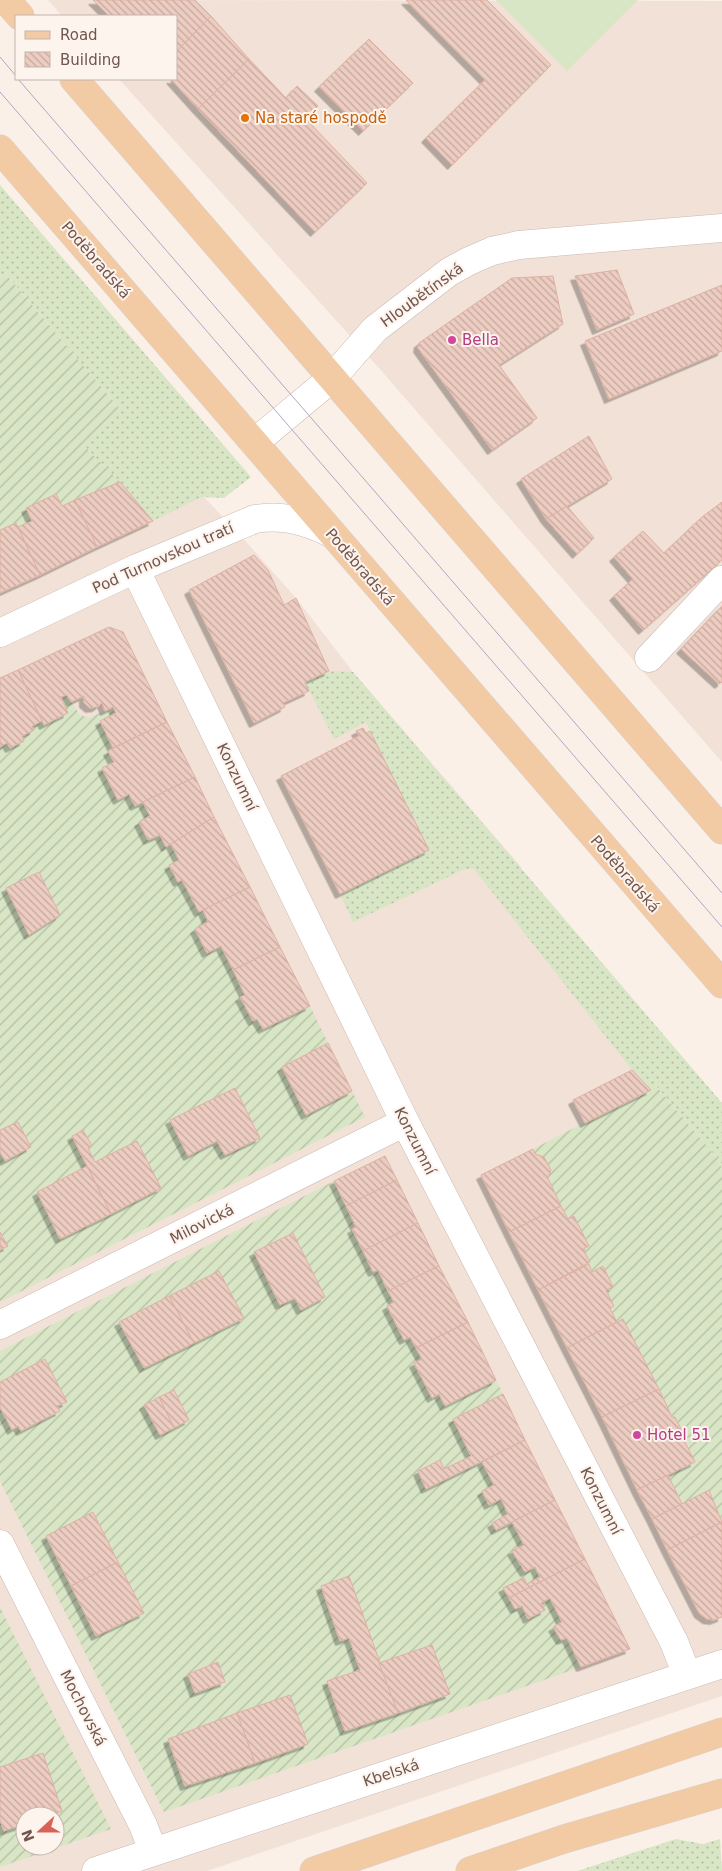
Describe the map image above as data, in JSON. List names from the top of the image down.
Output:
{
  "streets": {
    "main road": ["Poděbradská"],
    "street": [
      "Hloubětínská",
      "Pod Turnovskou tratí",
      "Konzumní",
      "Milovická",
      "Mochovská",
      "Kbelská"
    ]
  },
  "crossings": [
    ["Poděbradská", "Hloubětínská"],
    ["Poděbradská", "Pod Turnovskou tratí"],
    ["Pod Turnovskou tratí", "Konzumní"],
    ["Konzumní", "Milovická"],
    ["Konzumní", "Kbelská"],
    ["Mochovská", "Kbelská"]
  ],
  "places": ["Na staré hospodě", "Bella", "Hotel 51"],
  "legend": ["Road", "Building"],
  "north": "left"
}
